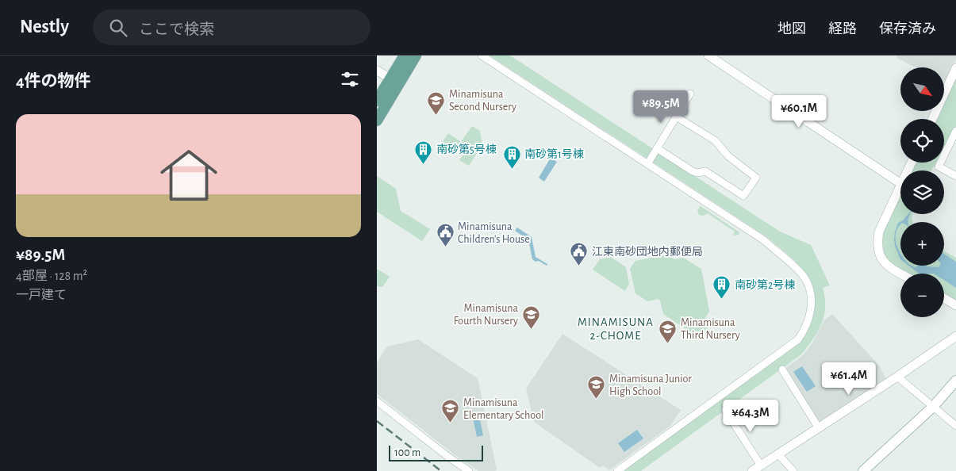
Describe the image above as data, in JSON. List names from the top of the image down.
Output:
{
  "districts": ["MINAMISUNA 2-CHOME"],
  "places": {
    "school or university": [
      "Minamisuna Second Nursery",
      "Minamisuna Fourth Nursery",
      "Minamisuna Third Nursery",
      "Minamisuna Junior High School",
      "Minamisuna Elementary School"
    ],
    "building": ["南砂第5号棟", "南砂第1号棟", "南砂第2号棟"],
    "public building": ["Minamisuna Children's House", "江東南砂団地内郵便局"]
  },
  "scale_bar": "100 m",
  "north": "bottom right",
  "page": {
    "header": "Nestly",
    "search": "ここで検索",
    "nav": ["地図", "経路", "保存済み"],
    "heading": "4件の物件",
    "map_buttons": ["+", "−"],
    "price": [
      "¥89.5M",
      "¥60.1M",
      "¥61.4M",
      "¥64.3M"
    ],
    "list": [
      {
        "name": "¥89.5M",
        "note": "4部屋 · 128 m² · 一戸建て"
      }
    ],
    "scale": "100 m"
  }
}
